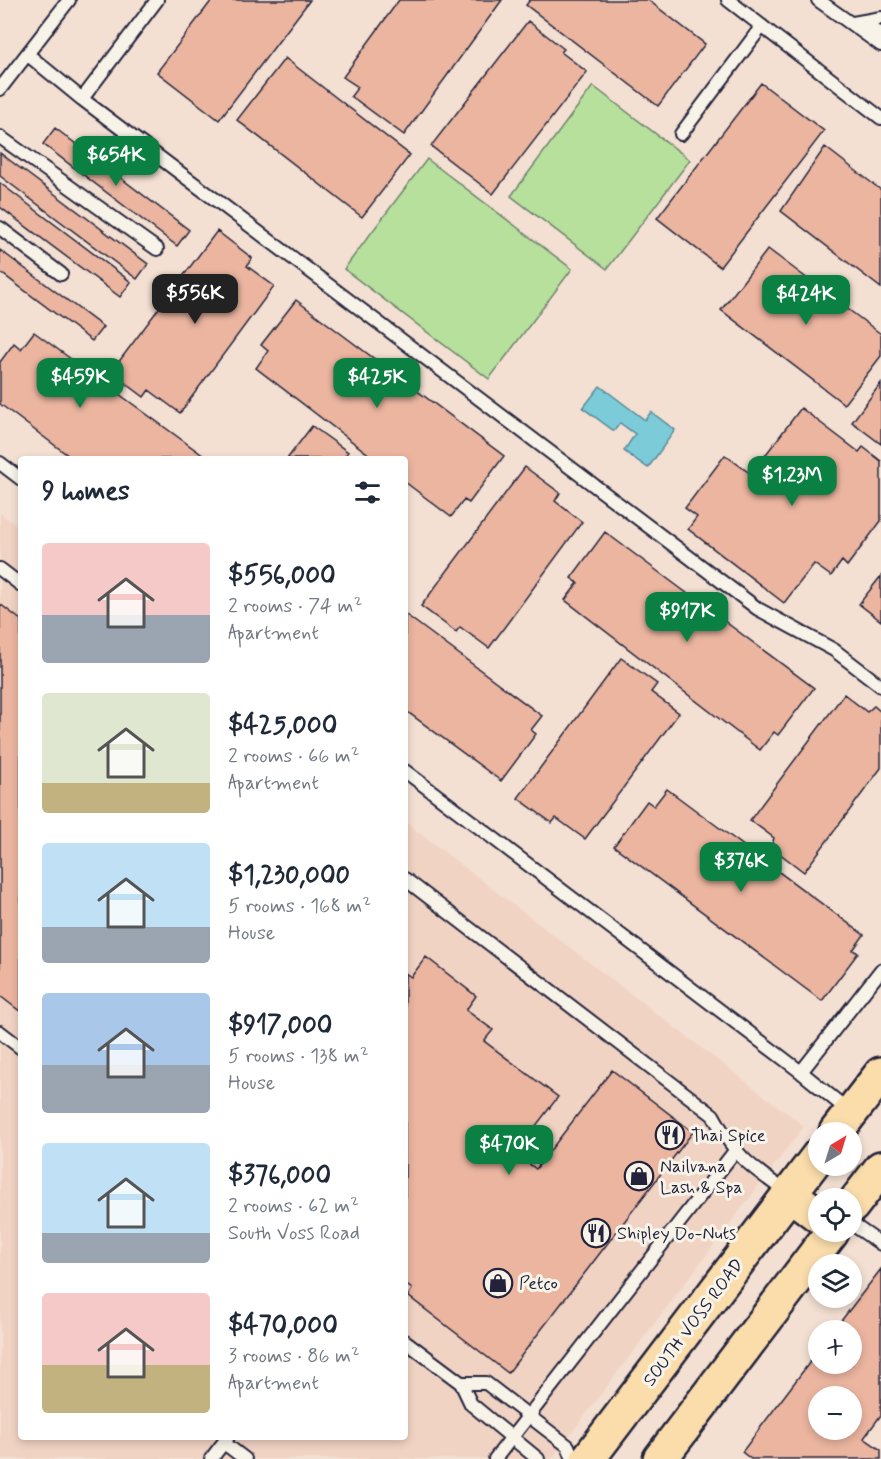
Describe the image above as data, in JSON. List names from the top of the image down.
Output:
{
  "streets": {
    "main road": ["SOUTH VOSS ROAD"]
  },
  "places": {
    "restaurant": ["Thai Spice", "Shipley Do-Nuts"],
    "shop": ["Nailvana Lash & Spa", "Petco"]
  },
  "north": "top right",
  "page": {
    "price": [
      "$654K",
      "$556K",
      "$424K",
      "$459K",
      "$425K",
      "$1.23M",
      "$917K",
      "$376K",
      "$470K"
    ],
    "heading": "9 homes",
    "list": [
      {
        "name": "$556,000",
        "note": "2 rooms · 74 m² · Apartment"
      },
      {
        "name": "$425,000",
        "note": "2 rooms · 66 m² · Apartment"
      },
      {
        "name": "$1,230,000",
        "note": "5 rooms · 168 m² · House"
      },
      {
        "name": "$917,000",
        "note": "5 rooms · 138 m² · House"
      },
      {
        "name": "$376,000",
        "note": "2 rooms · 62 m² · South Voss Road"
      },
      {
        "name": "$470,000",
        "note": "3 rooms · 86 m² · Apartment"
      }
    ],
    "map_buttons": ["+", "−"]
  }
}
